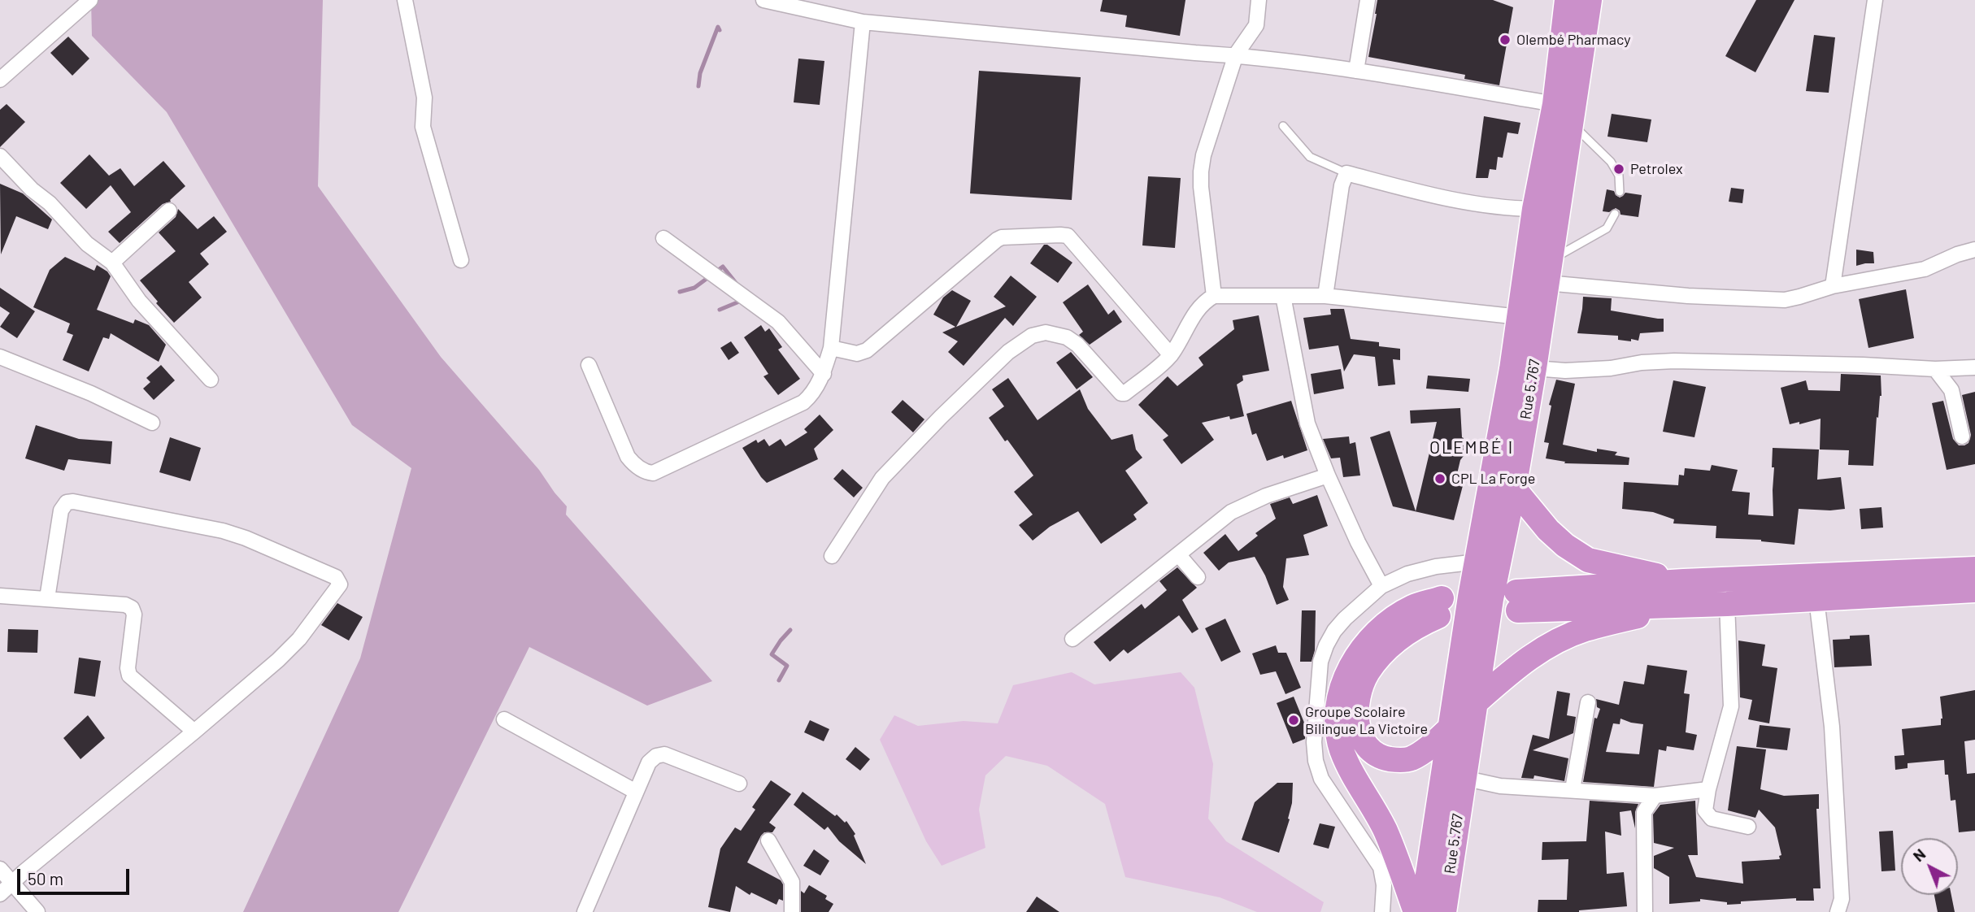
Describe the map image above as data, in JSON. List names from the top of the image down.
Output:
{
  "streets": {
    "highway": ["Rue 5.767"]
  },
  "districts": ["OLEMBÉ I"],
  "places": [
    "Olembé Pharmacy",
    "Petrolex",
    "CPL La Forge",
    "Groupe Scolaire Bilingue La Victoire"
  ],
  "scale_bar": "50 m",
  "north": "top left"
}
